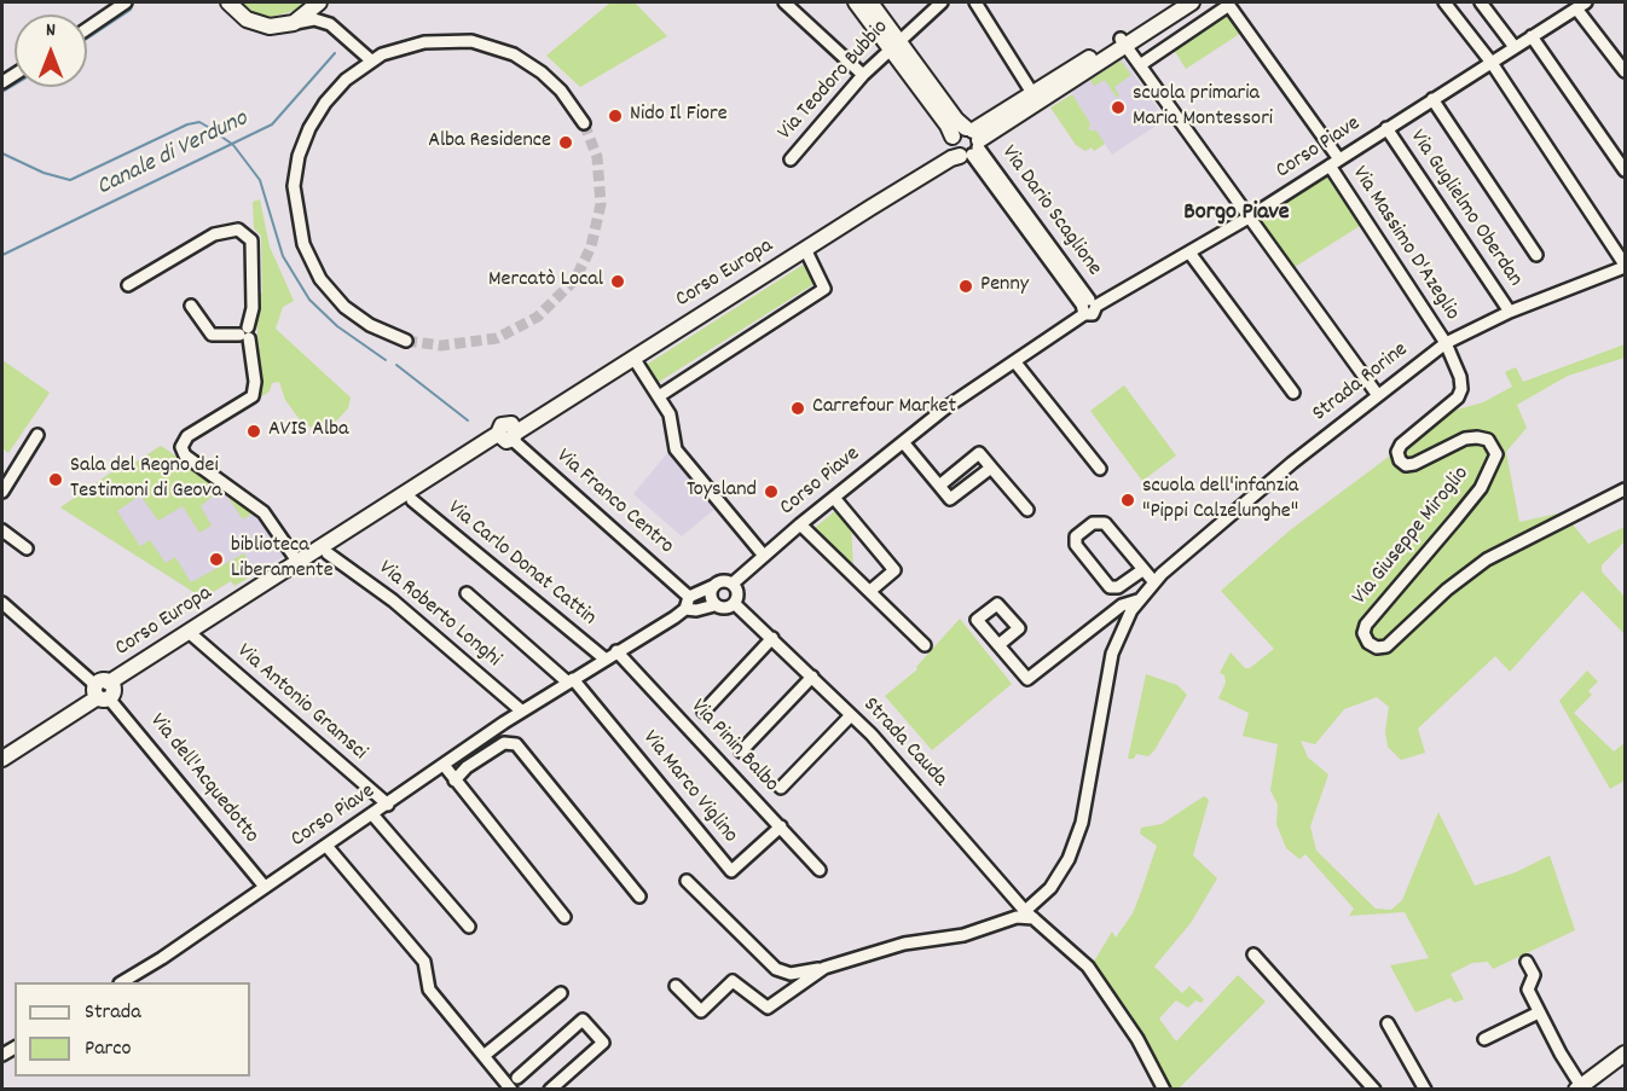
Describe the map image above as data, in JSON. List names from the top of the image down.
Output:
{
  "streets": {
    "main road": ["Via Dario Scaglione", "Corso Europa"],
    "street": [
      "Via Teodoro Bubbio",
      "Corso Piave",
      "Via Guglielmo Oberdan",
      "Via Massimo D'Azeglio",
      "Strada Rorine",
      "Via Franco Centro",
      "Via Giuseppe Miroglio",
      "Via Carlo Donat Cattin",
      "Via Roberto Longhi",
      "Via Antonio Gramsci",
      "Strada Cauda",
      "Via Pinin Balbo",
      "Via dell'Acquedotto",
      "Via Marco Viglino"
    ]
  },
  "crossings": [
    ["Via Teodoro Bubbio", "Via Dario Scaglione"],
    ["Corso Piave", "Via Guglielmo Oberdan"],
    ["Corso Piave", "Via Dario Scaglione"],
    ["Corso Piave", "Via Massimo D'Azeglio"],
    ["Corso Piave", "Via Franco Centro"],
    ["Corso Piave", "Via Carlo Donat Cattin"],
    ["Corso Piave", "Via Roberto Longhi"],
    ["Corso Piave", "Via Antonio Gramsci"],
    ["Corso Piave", "Strada Cauda"],
    ["Corso Piave", "Via Pinin Balbo"],
    ["Corso Piave", "Via dell'Acquedotto"],
    ["Corso Piave", "Via Marco Viglino"],
    ["Via Guglielmo Oberdan", "Strada Rorine"],
    ["Via Dario Scaglione", "Corso Europa"],
    ["Via Massimo D'Azeglio", "Strada Rorine"],
    ["Via Massimo D'Azeglio", "Via Giuseppe Miroglio"],
    ["Corso Europa", "Via Franco Centro"],
    ["Corso Europa", "Via Carlo Donat Cattin"],
    ["Corso Europa", "Via Roberto Longhi"],
    ["Corso Europa", "Via Antonio Gramsci"],
    ["Corso Europa", "Via dell'Acquedotto"],
    ["Strada Rorine", "Via Giuseppe Miroglio"],
    ["Strada Rorine", "Strada Cauda"],
    ["Via Pinin Balbo", "Via Marco Viglino"]
  ],
  "districts": ["Borgo Piave"],
  "water": ["Canale di Verduno"],
  "places": [
    "scuola primaria Maria Montessori",
    "Nido Il Fiore",
    "Alba Residence",
    "Mercatò Local",
    "Penny",
    "Carrefour Market",
    "AVIS Alba",
    "Sala del Regno dei Testimoni di Geova",
    "Toysland",
    "scuola dell'infanzia \"Pippi Calzelunghe\"",
    "biblioteca Liberamente"
  ],
  "legend": ["Strada", "Parco"],
  "north": "top"
}
